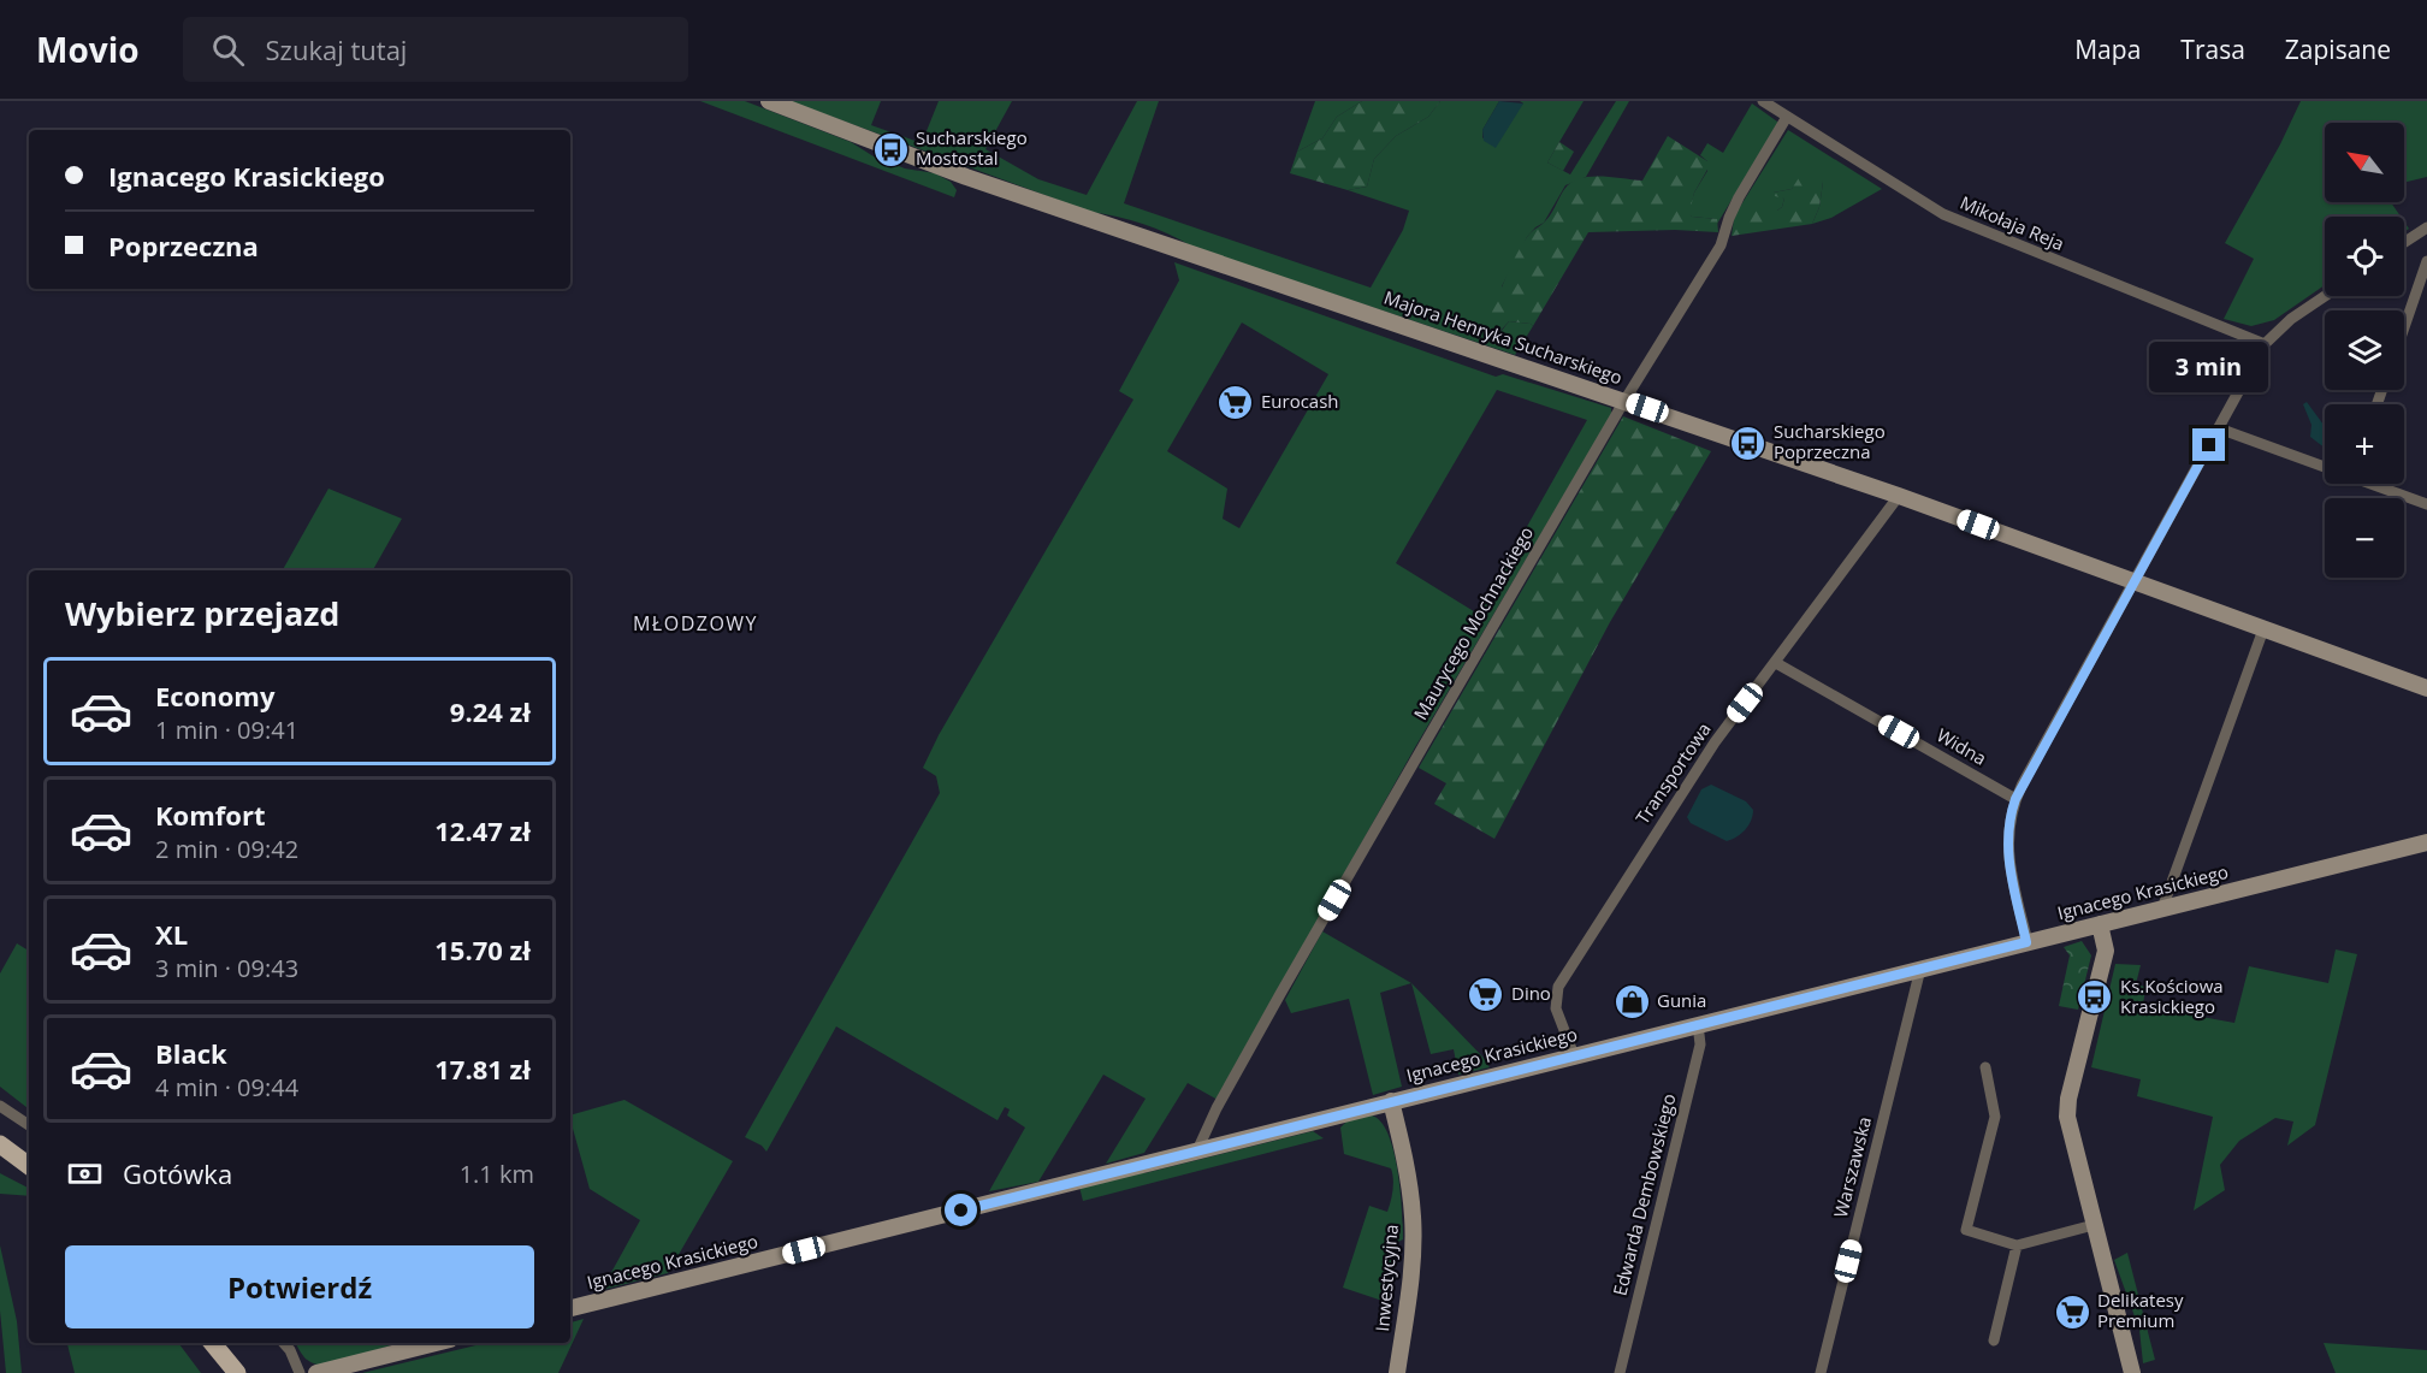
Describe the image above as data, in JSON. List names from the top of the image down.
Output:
{
  "streets": {
    "street": [
      "Mikołaja Reja",
      "Majora Henryka Sucharskiego",
      "Maurycego Mochnackiego",
      "Widna",
      "Transportowa",
      "Ignacego Krasickiego",
      "Warszawska",
      "Edwarda Dembowskiego",
      "Inwestycyjna"
    ]
  },
  "crossings": [
    ["Mikołaja Reja", "Maurycego Mochnackiego"],
    ["Majora Henryka Sucharskiego", "Maurycego Mochnackiego"],
    ["Majora Henryka Sucharskiego", "Transportowa"],
    ["Maurycego Mochnackiego", "Ignacego Krasickiego"],
    ["Widna", "Transportowa"],
    ["Transportowa", "Ignacego Krasickiego"],
    ["Ignacego Krasickiego", "Warszawska"],
    ["Ignacego Krasickiego", "Edwarda Dembowskiego"],
    ["Ignacego Krasickiego", "Inwestycyjna"]
  ],
  "districts": ["MŁODZOWY"],
  "places": {
    "bus stop": ["Sucharskiego Mostostal", "Sucharskiego Poprzeczna", "Ks.Kościowa Krasickiego"],
    "supermarket": ["Eurocash", "Dino", "Delikatesy Premium"],
    "shop": ["Gunia"]
  },
  "north": "top left",
  "page": {
    "header": "Movio",
    "search": "Szukaj tutaj",
    "nav": ["Mapa", "Trasa", "Zapisane"],
    "map_buttons": ["+", "−"],
    "banner": ["Ignacego Krasickiego", "Poprzeczna"],
    "bubble": "3 min",
    "heading": "Wybierz przejazd",
    "list": [
      {
        "name": "Economy",
        "note": "1 min · 09:41",
        "value": "9.24 zł"
      },
      {
        "name": "Komfort",
        "note": "2 min · 09:42",
        "value": "12.47 zł"
      },
      {
        "name": "XL",
        "note": "3 min · 09:43",
        "value": "15.70 zł"
      },
      {
        "name": "Black",
        "note": "4 min · 09:44",
        "value": "17.81 zł"
      }
    ],
    "pay": ["Gotówka", "1.1 km"],
    "buttons": "Potwierdź"
  }
}
